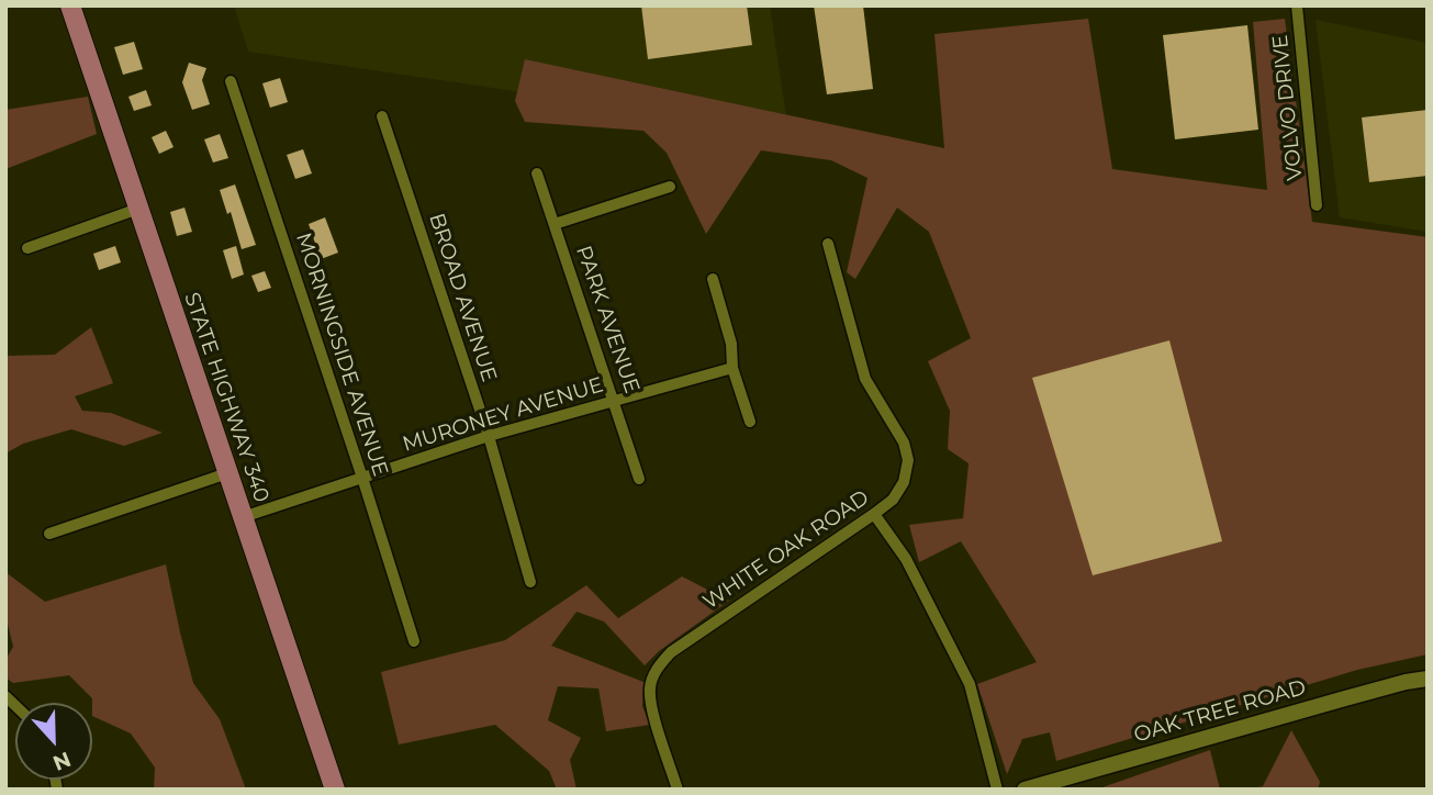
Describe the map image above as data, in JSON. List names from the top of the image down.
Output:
{
  "streets": {
    "main road": ["STATE HIGHWAY 340"],
    "street": [
      "VOLVO DRIVE",
      "BROAD AVENUE",
      "PARK AVENUE",
      "MORNINGSIDE AVENUE",
      "MURONEY AVENUE",
      "WHITE OAK ROAD",
      "OAK TREE ROAD"
    ]
  },
  "crossings": [
    ["BROAD AVENUE", "MURONEY AVENUE"],
    ["PARK AVENUE", "MURONEY AVENUE"],
    ["MORNINGSIDE AVENUE", "MURONEY AVENUE"],
    ["STATE HIGHWAY 340", "MURONEY AVENUE"]
  ],
  "north": "bottom"
}
